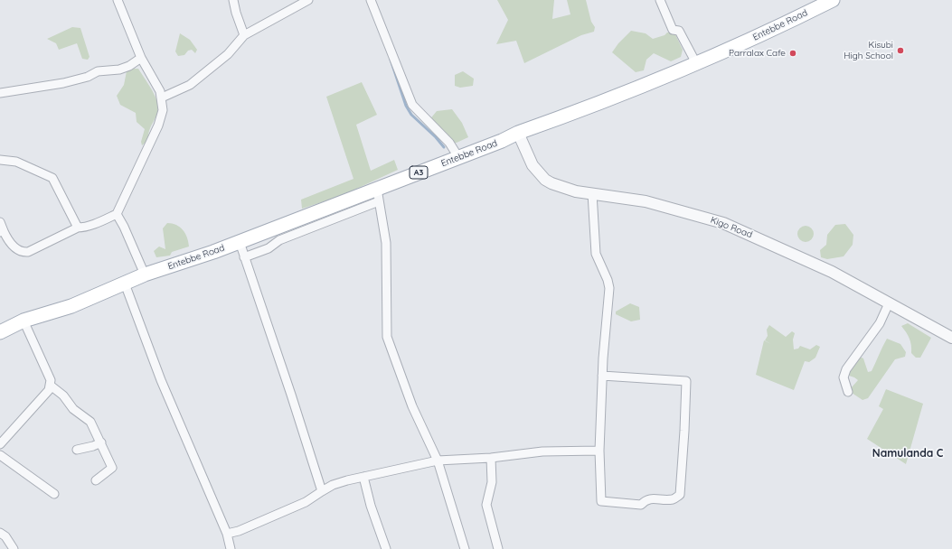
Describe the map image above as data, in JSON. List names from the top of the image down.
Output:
{
  "streets": {
    "main road": ["Entebbe Road", "A3"],
    "street": ["Kigo Road"]
  },
  "crossings": [
    ["Entebbe Road", "Kigo Road"]
  ],
  "districts": ["Namulanda C"],
  "places": ["Kisubi High School", "Parralax Cafe"]
}
